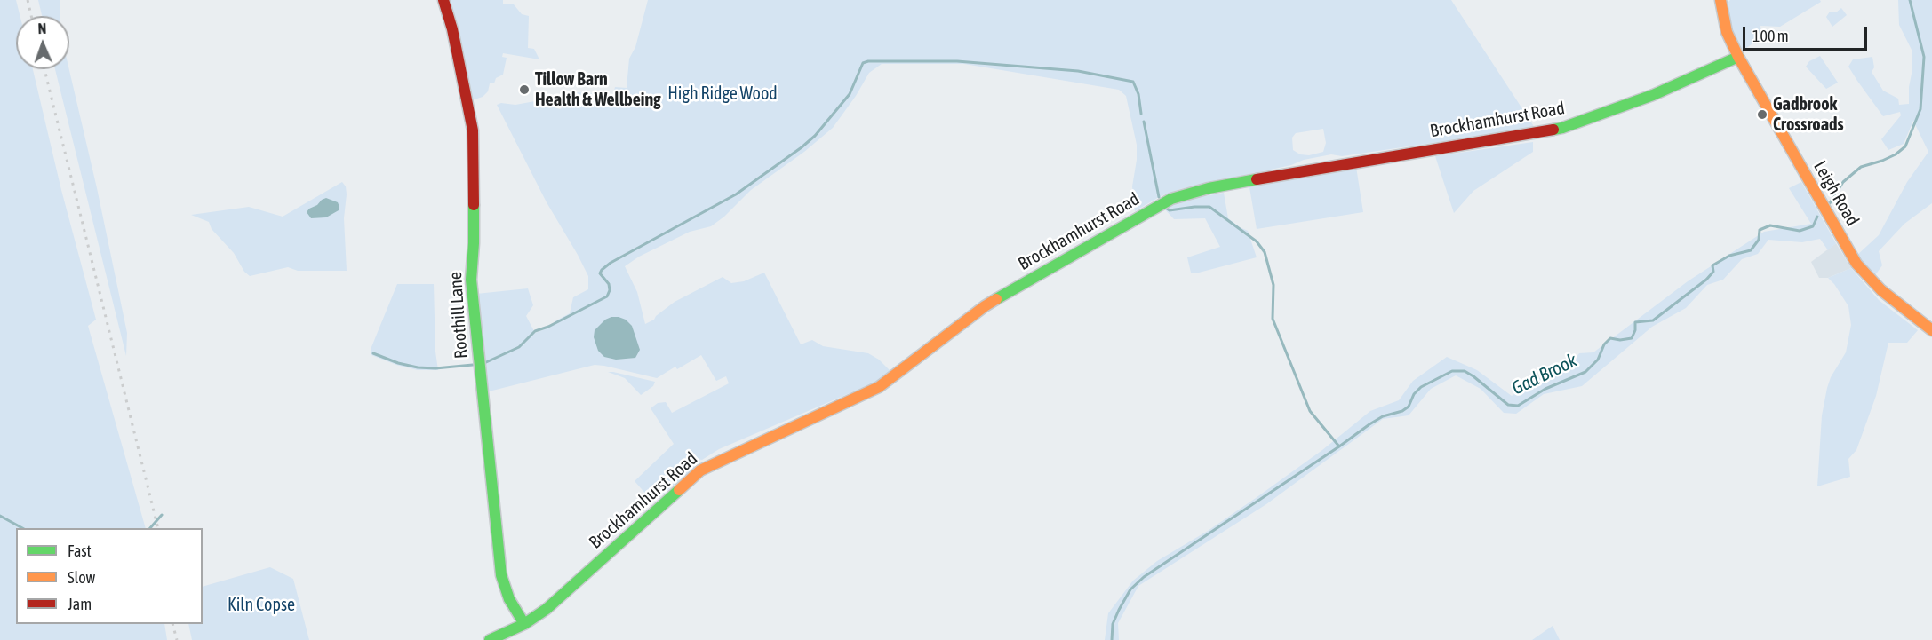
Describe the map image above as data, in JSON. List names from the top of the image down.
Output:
{
  "streets": {
    "street": ["Brockhamhurst Road", "Leigh Road", "Roothill Lane"]
  },
  "crossings": [
    ["Brockhamhurst Road", "Leigh Road"],
    ["Brockhamhurst Road", "Roothill Lane"]
  ],
  "water": ["Gad Brook"],
  "parks": ["High Ridge Wood", "Kiln Copse"],
  "places": ["Tillow Barn Health & Wellbeing", "Gadbrook Crossroads"],
  "legend": ["Fast", "Slow", "Jam"],
  "scale_bar": "100 m",
  "north": "top"
}
